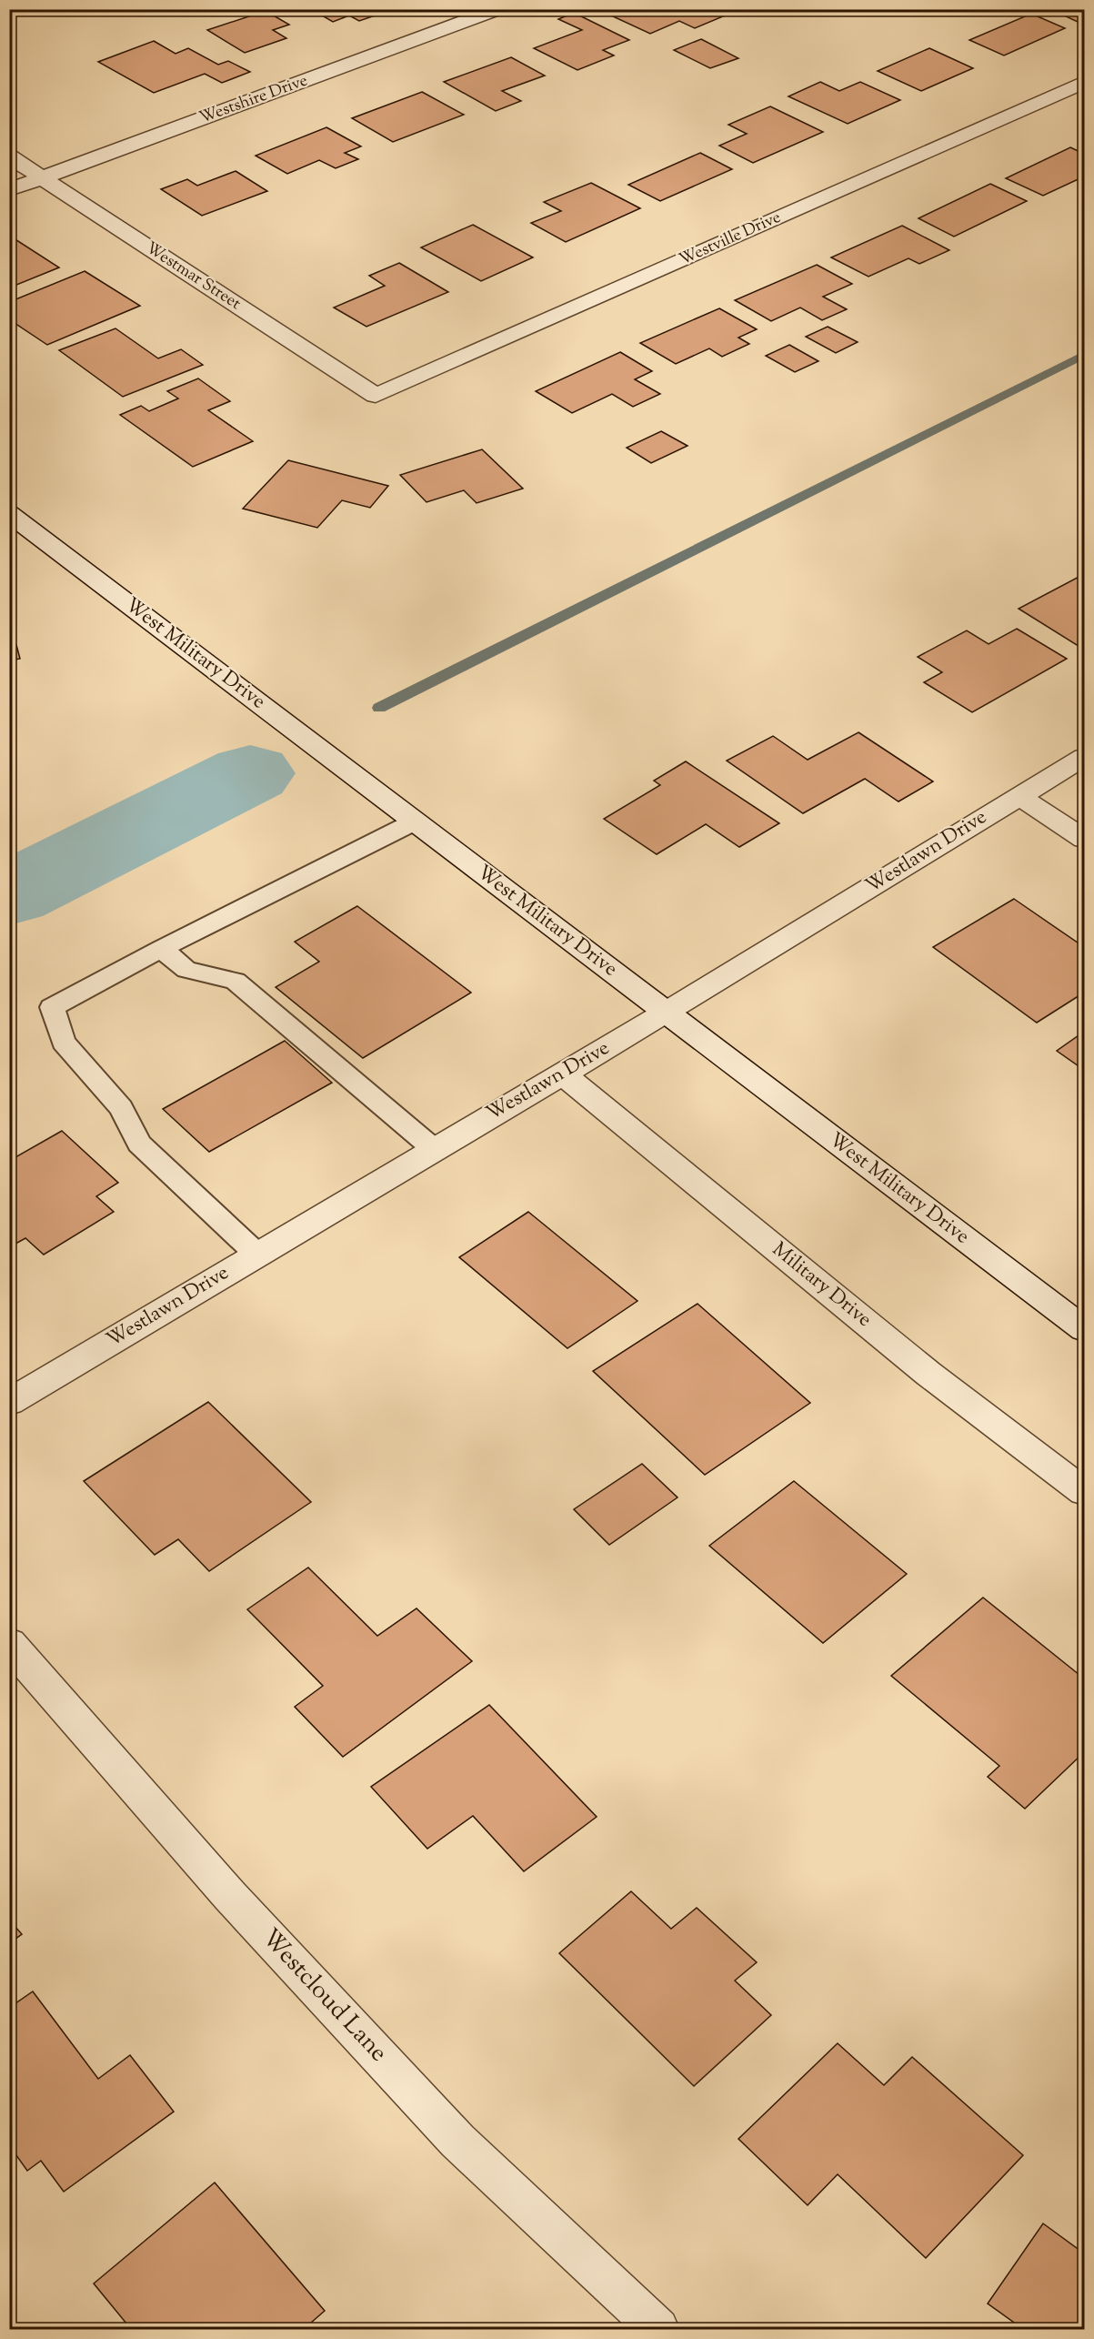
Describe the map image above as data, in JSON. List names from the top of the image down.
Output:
{
  "streets": {
    "street": [
      "Westshire Drive",
      "Westville Drive",
      "Westmar Street",
      "West Military Drive",
      "Westlawn Drive",
      "Military Drive",
      "Westcloud Lane"
    ]
  },
  "crossings": [
    ["Westshire Drive", "Westmar Street"],
    ["Westville Drive", "Westmar Street"],
    ["West Military Drive", "Westlawn Drive"],
    ["Westlawn Drive", "Military Drive"]
  ]
}
